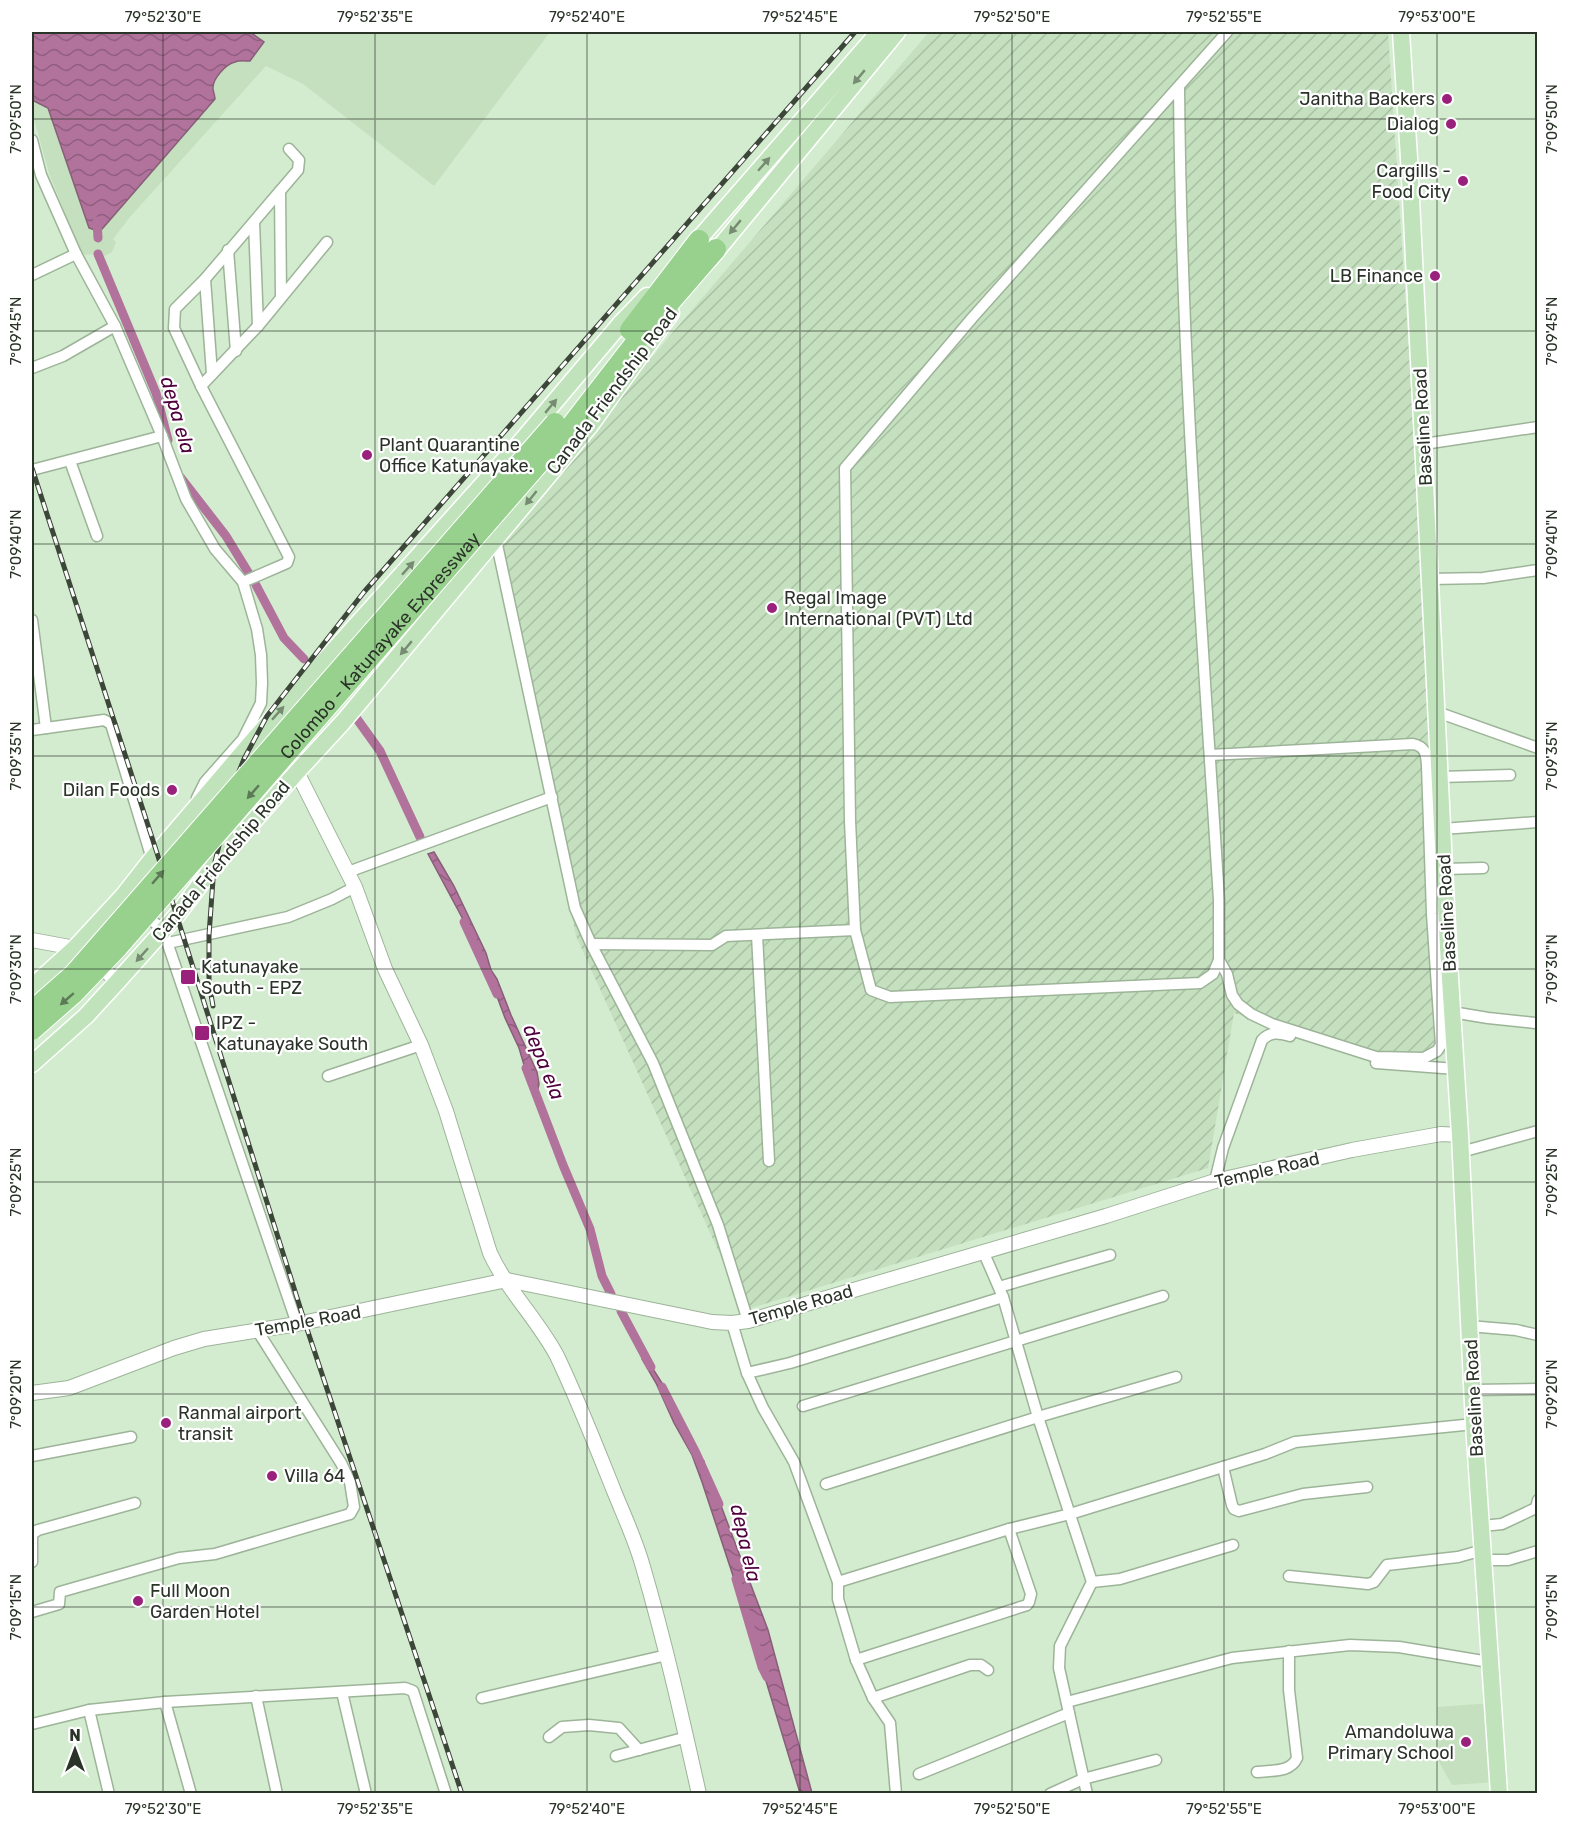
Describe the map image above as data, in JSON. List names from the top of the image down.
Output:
{
  "streets": {
    "highway": ["Colombo - Katunayake Expressway"],
    "main road": ["Canada Friendship Road", "Baseline Road"],
    "street": ["Temple Road"]
  },
  "crossings": [
    ["Canada Friendship Road", "Colombo - Katunayake Expressway"],
    ["Baseline Road", "Temple Road"]
  ],
  "water": ["depa ela"],
  "places": {
    "other": [
      "Janitha Backers",
      "Dialog",
      "Cargills - Food City",
      "LB Finance",
      "Plant Quarantine Office Katunayake.",
      "Regal Image International (PVT) Ltd",
      "Dilan Foods",
      "Ranmal airport transit",
      "Villa 64",
      "Full Moon Garden Hotel",
      "Amandoluwa Primary School"
    ],
    "transit": ["Katunayake South - EPZ", "IPZ - Katunayake South"]
  },
  "north": "top",
  "coordinates": [
    "79°52'30\"E",
    "79°52'35\"E",
    "79°52'40\"E",
    "79°52'45\"E",
    "79°52'50\"E",
    "79°52'55\"E",
    "79°53'00\"E",
    "7°09'50\"N",
    "7°09'45\"N",
    "7°09'40\"N",
    "7°09'35\"N",
    "7°09'30\"N",
    "7°09'25\"N",
    "7°09'20\"N",
    "7°09'15\"N"
  ]
}
